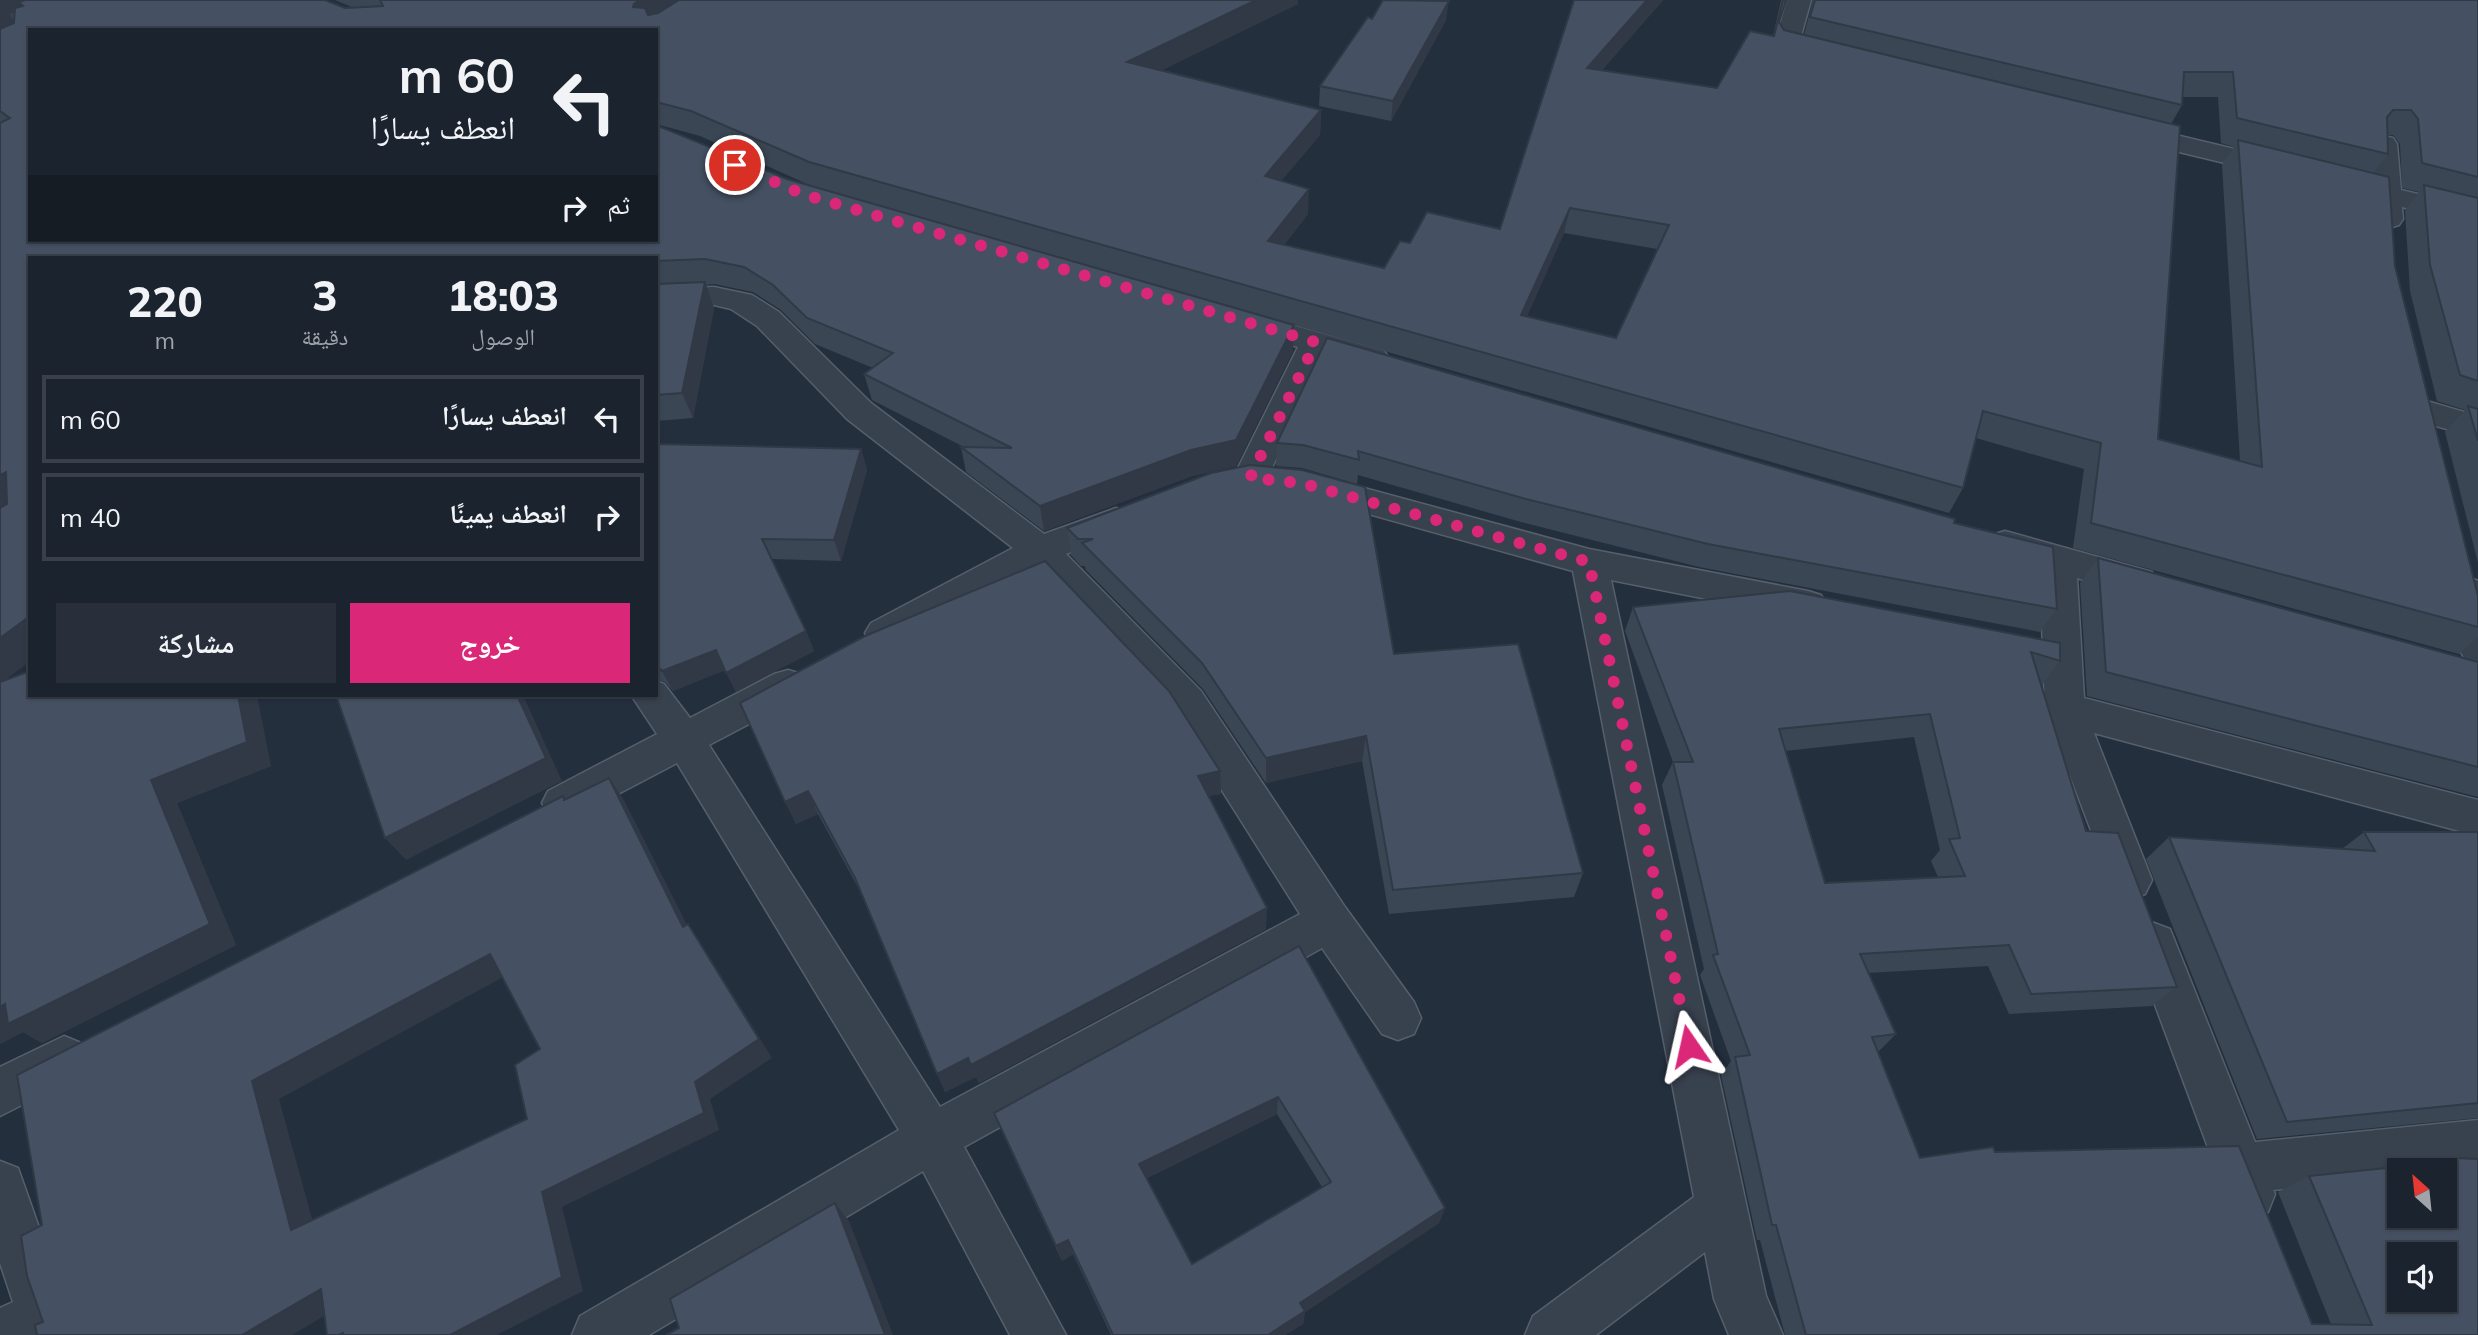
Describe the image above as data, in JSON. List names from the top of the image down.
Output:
{
  "north": "top left",
  "page": {
    "turn": ["60 m", "انعطف يسارًا"],
    "then": "ثم",
    "eta": [
      "18:03",
      "الوصول",
      "3",
      "دقيقة",
      "220",
      "m"
    ],
    "list": [
      {
        "name": "انعطف يسارًا",
        "value": "60 m"
      },
      {
        "name": "انعطف يمينًا",
        "value": "40 m"
      }
    ],
    "buttons": ["خروج", "مشاركة"]
  }
}
